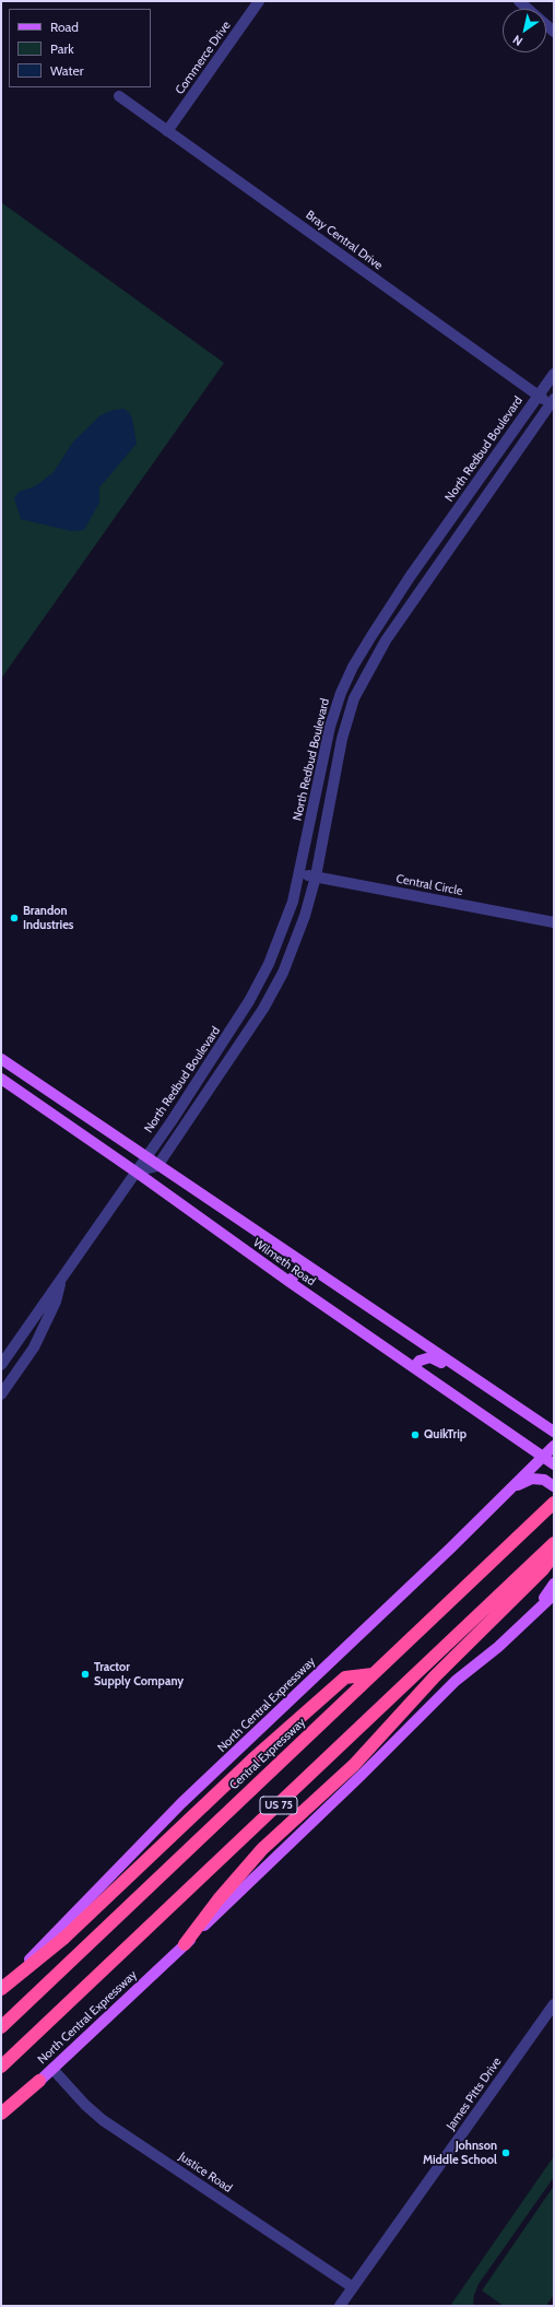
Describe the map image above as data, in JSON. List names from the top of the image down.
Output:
{
  "streets": {
    "highway": ["Central Expressway", "US 75"],
    "main road": ["Wilmeth Road", "North Central Expressway"],
    "street": [
      "Commerce Drive",
      "Bray Central Drive",
      "North Redbud Boulevard",
      "Central Circle",
      "James Pitts Drive",
      "Justice Road"
    ]
  },
  "crossings": [
    ["Commerce Drive", "Bray Central Drive"],
    ["Bray Central Drive", "North Redbud Boulevard"],
    ["North Redbud Boulevard", "Central Circle"],
    ["North Redbud Boulevard", "Wilmeth Road"],
    ["Wilmeth Road", "North Central Expressway"],
    ["North Central Expressway", "Justice Road"],
    ["James Pitts Drive", "Justice Road"]
  ],
  "places": [
    "Brandon Industries",
    "QuikTrip",
    "Tractor Supply Company",
    "Johnson Middle School"
  ],
  "legend": ["Road", "Park", "Water"],
  "north": "bottom left"
}
